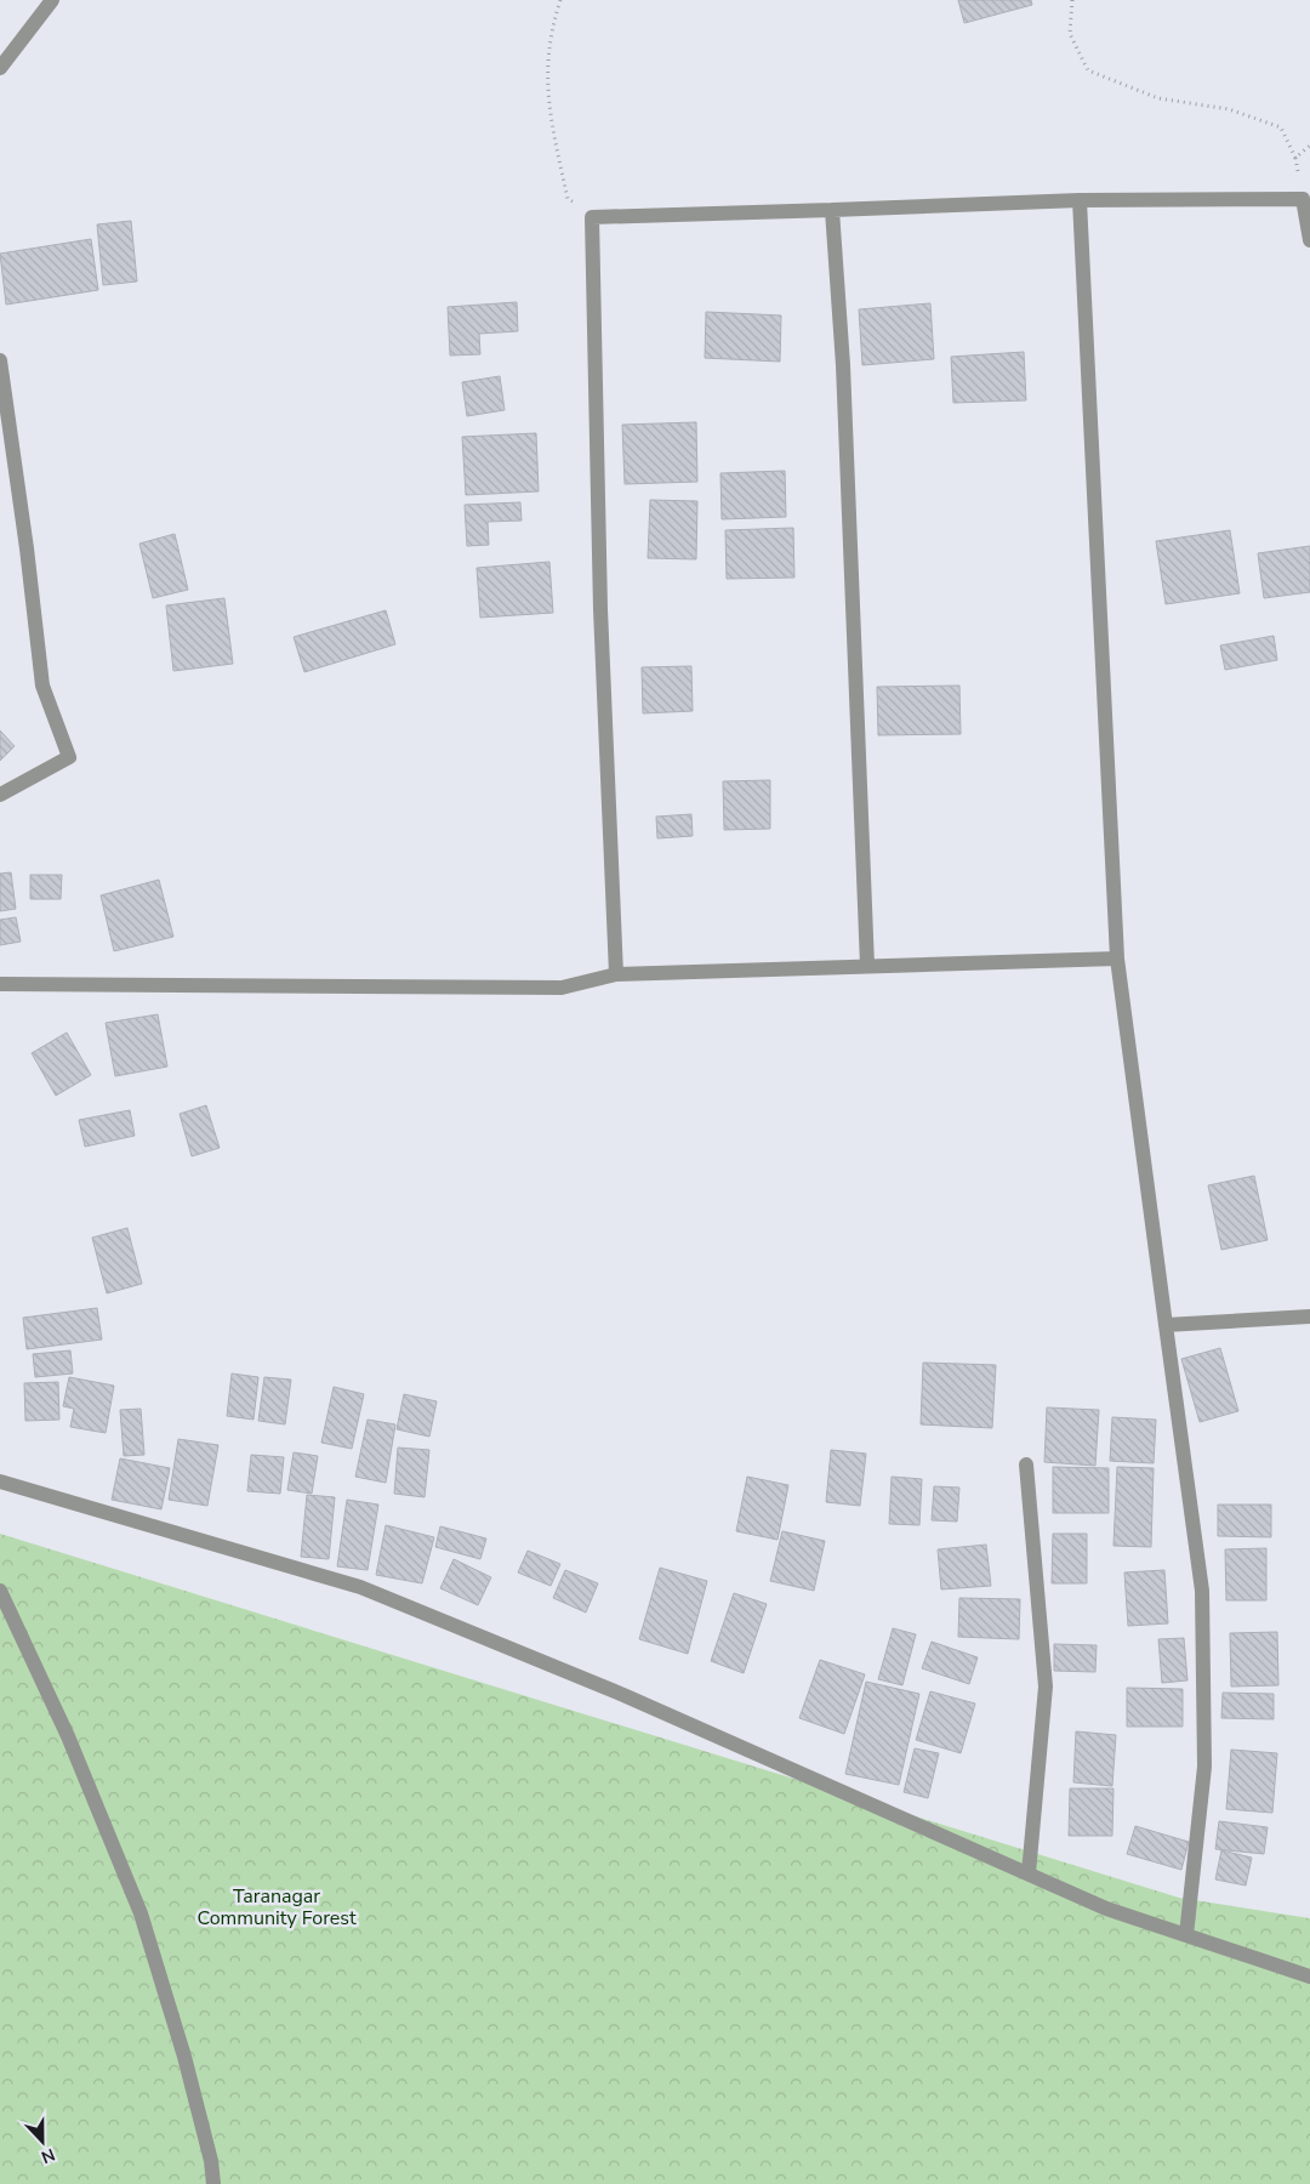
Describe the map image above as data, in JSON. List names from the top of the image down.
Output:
{
  "parks": ["Taranagar Community Forest"],
  "north": "bottom"
}
